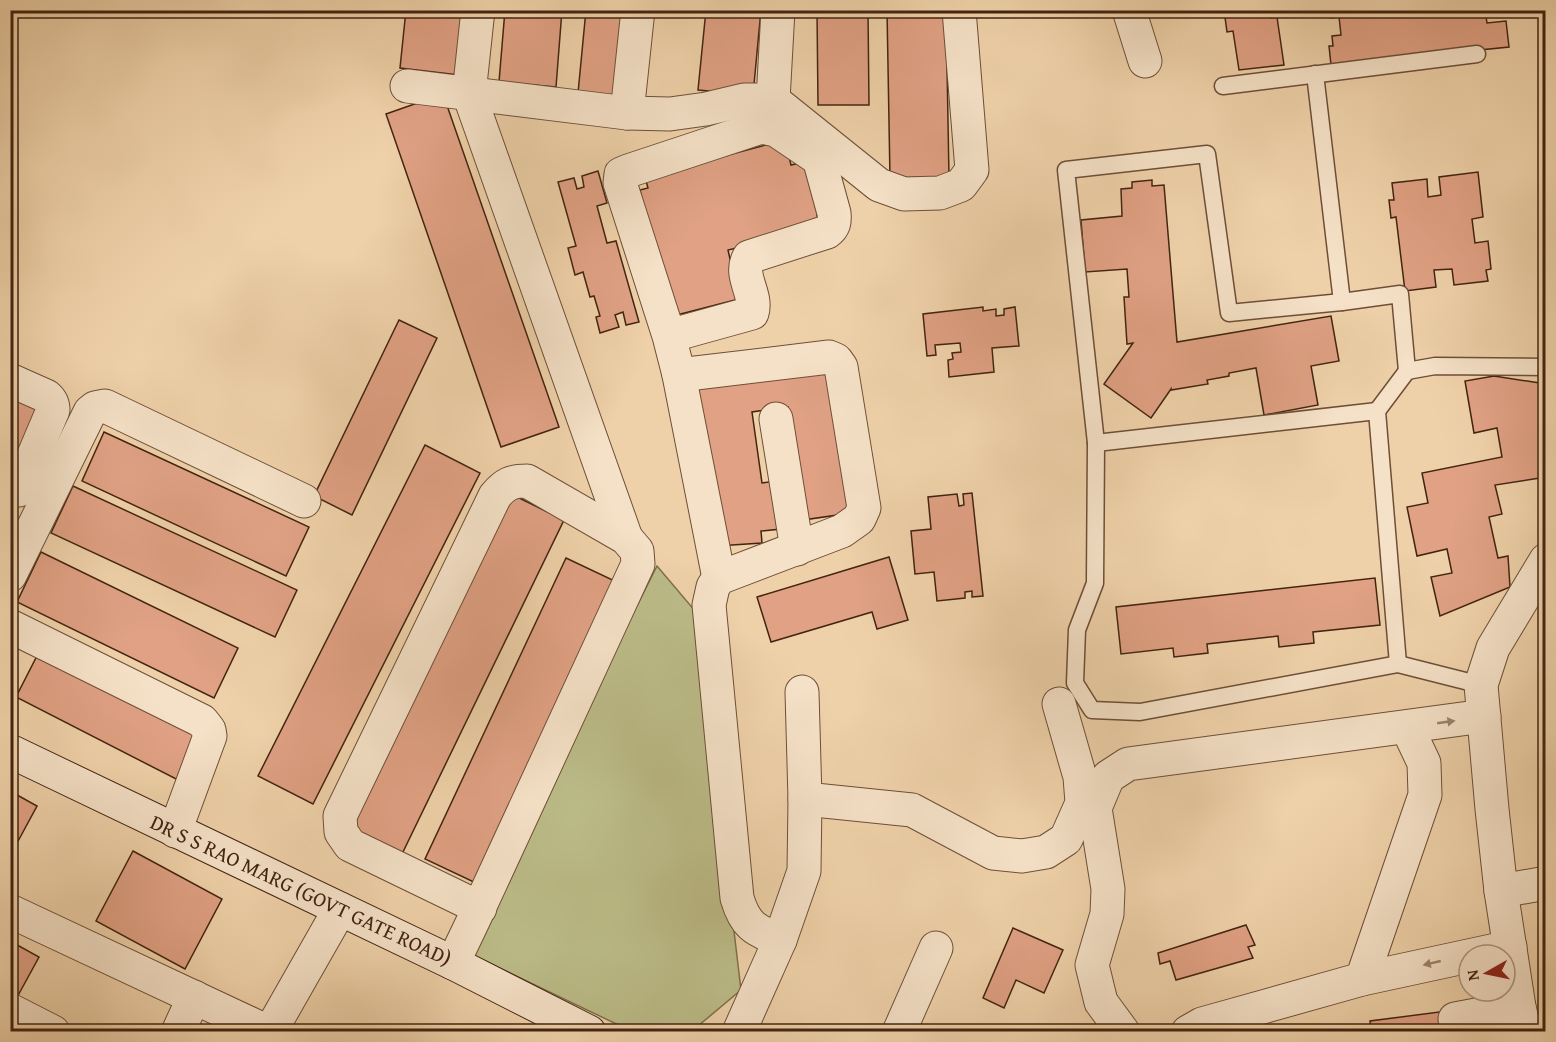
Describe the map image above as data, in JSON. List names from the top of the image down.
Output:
{
  "streets": {
    "street": ["DR S S RAO MARG (GOVT GATE ROAD)"]
  },
  "north": "left"
}
